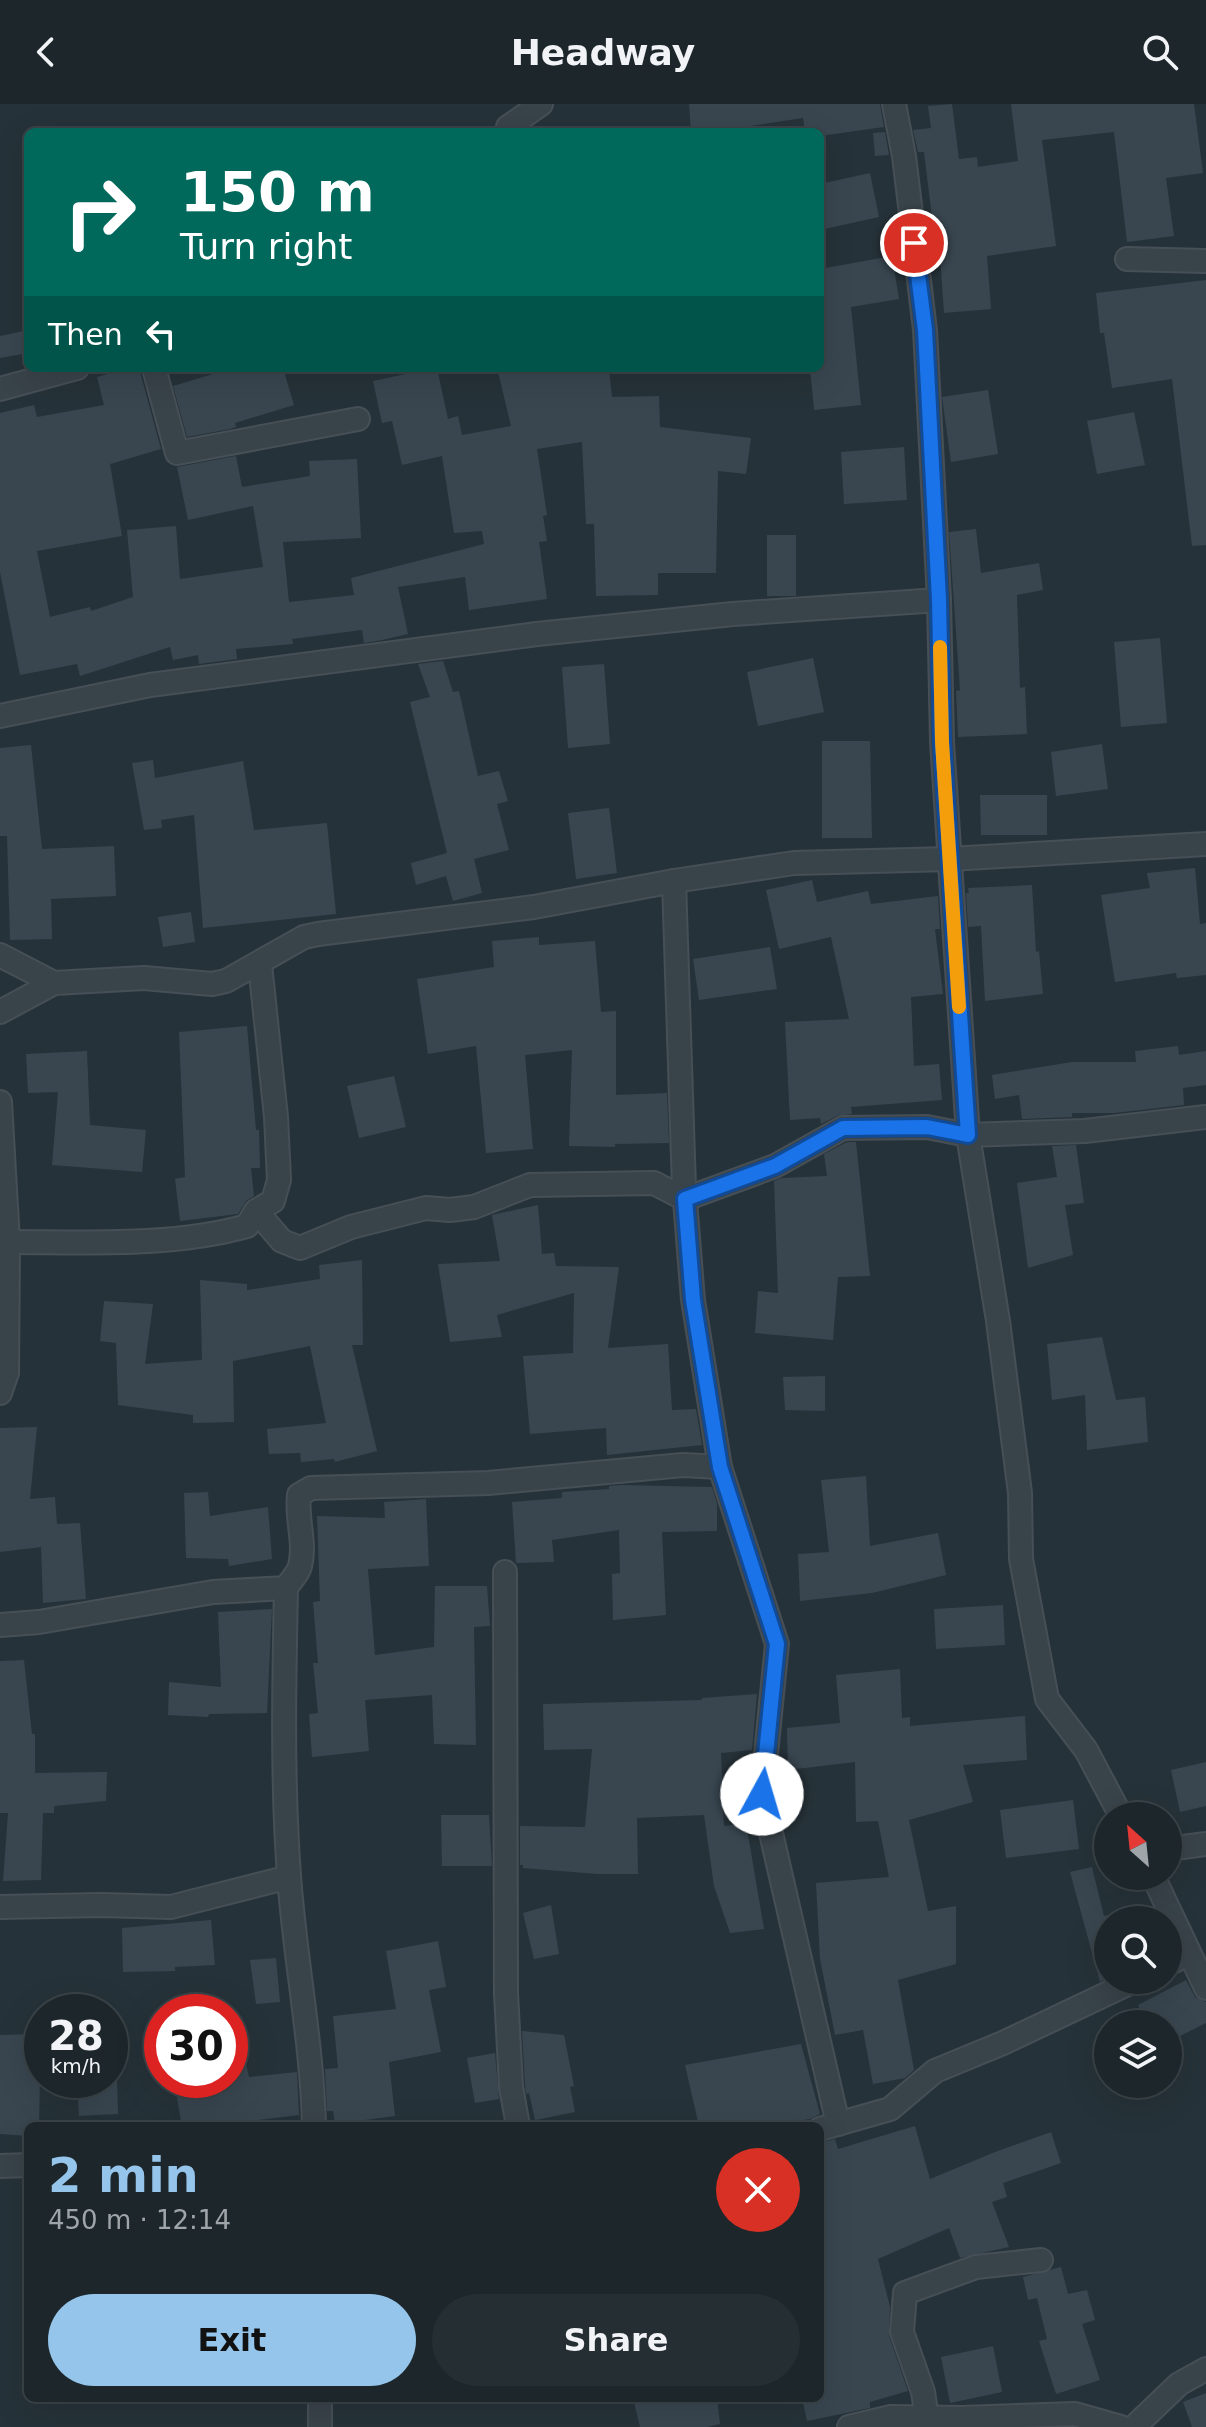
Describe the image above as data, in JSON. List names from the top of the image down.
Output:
{
  "north": "top left",
  "page": {
    "header": "Headway",
    "turn": ["150 m", "Turn right"],
    "then": "Then",
    "speed": "28 km/h",
    "limit": "30",
    "heading": ["2 min", "450 m · 12:14"],
    "buttons": ["Exit", "Share"]
  }
}
